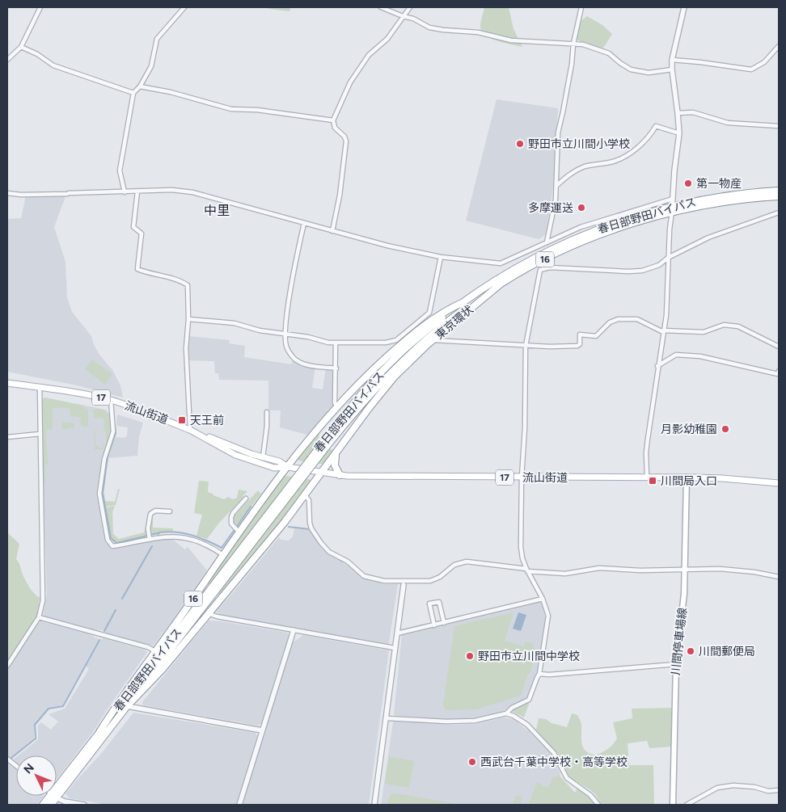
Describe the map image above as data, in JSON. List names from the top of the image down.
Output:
{
  "streets": {
    "highway": ["春日部野田バイパス", "16", "東京環状"],
    "main road": ["17", "流山街道", "川間停車場線"]
  },
  "crossings": [
    ["春日部野田バイパス", "16"],
    ["春日部野田バイパス", "東京環状"],
    ["16", "東京環状"],
    ["16", "流山街道"],
    ["流山街道", "川間停車場線"]
  ],
  "districts": ["中里"],
  "places": {
    "other": [
      "野田市立川間小学校",
      "第一物産",
      "多摩運送",
      "月影幼稚園",
      "川間郵便局",
      "野田市立川間中学校",
      "西武台千葉中学校・高等学校"
    ],
    "transit": ["天王前", "川間局入口"]
  },
  "north": "top left"
}
